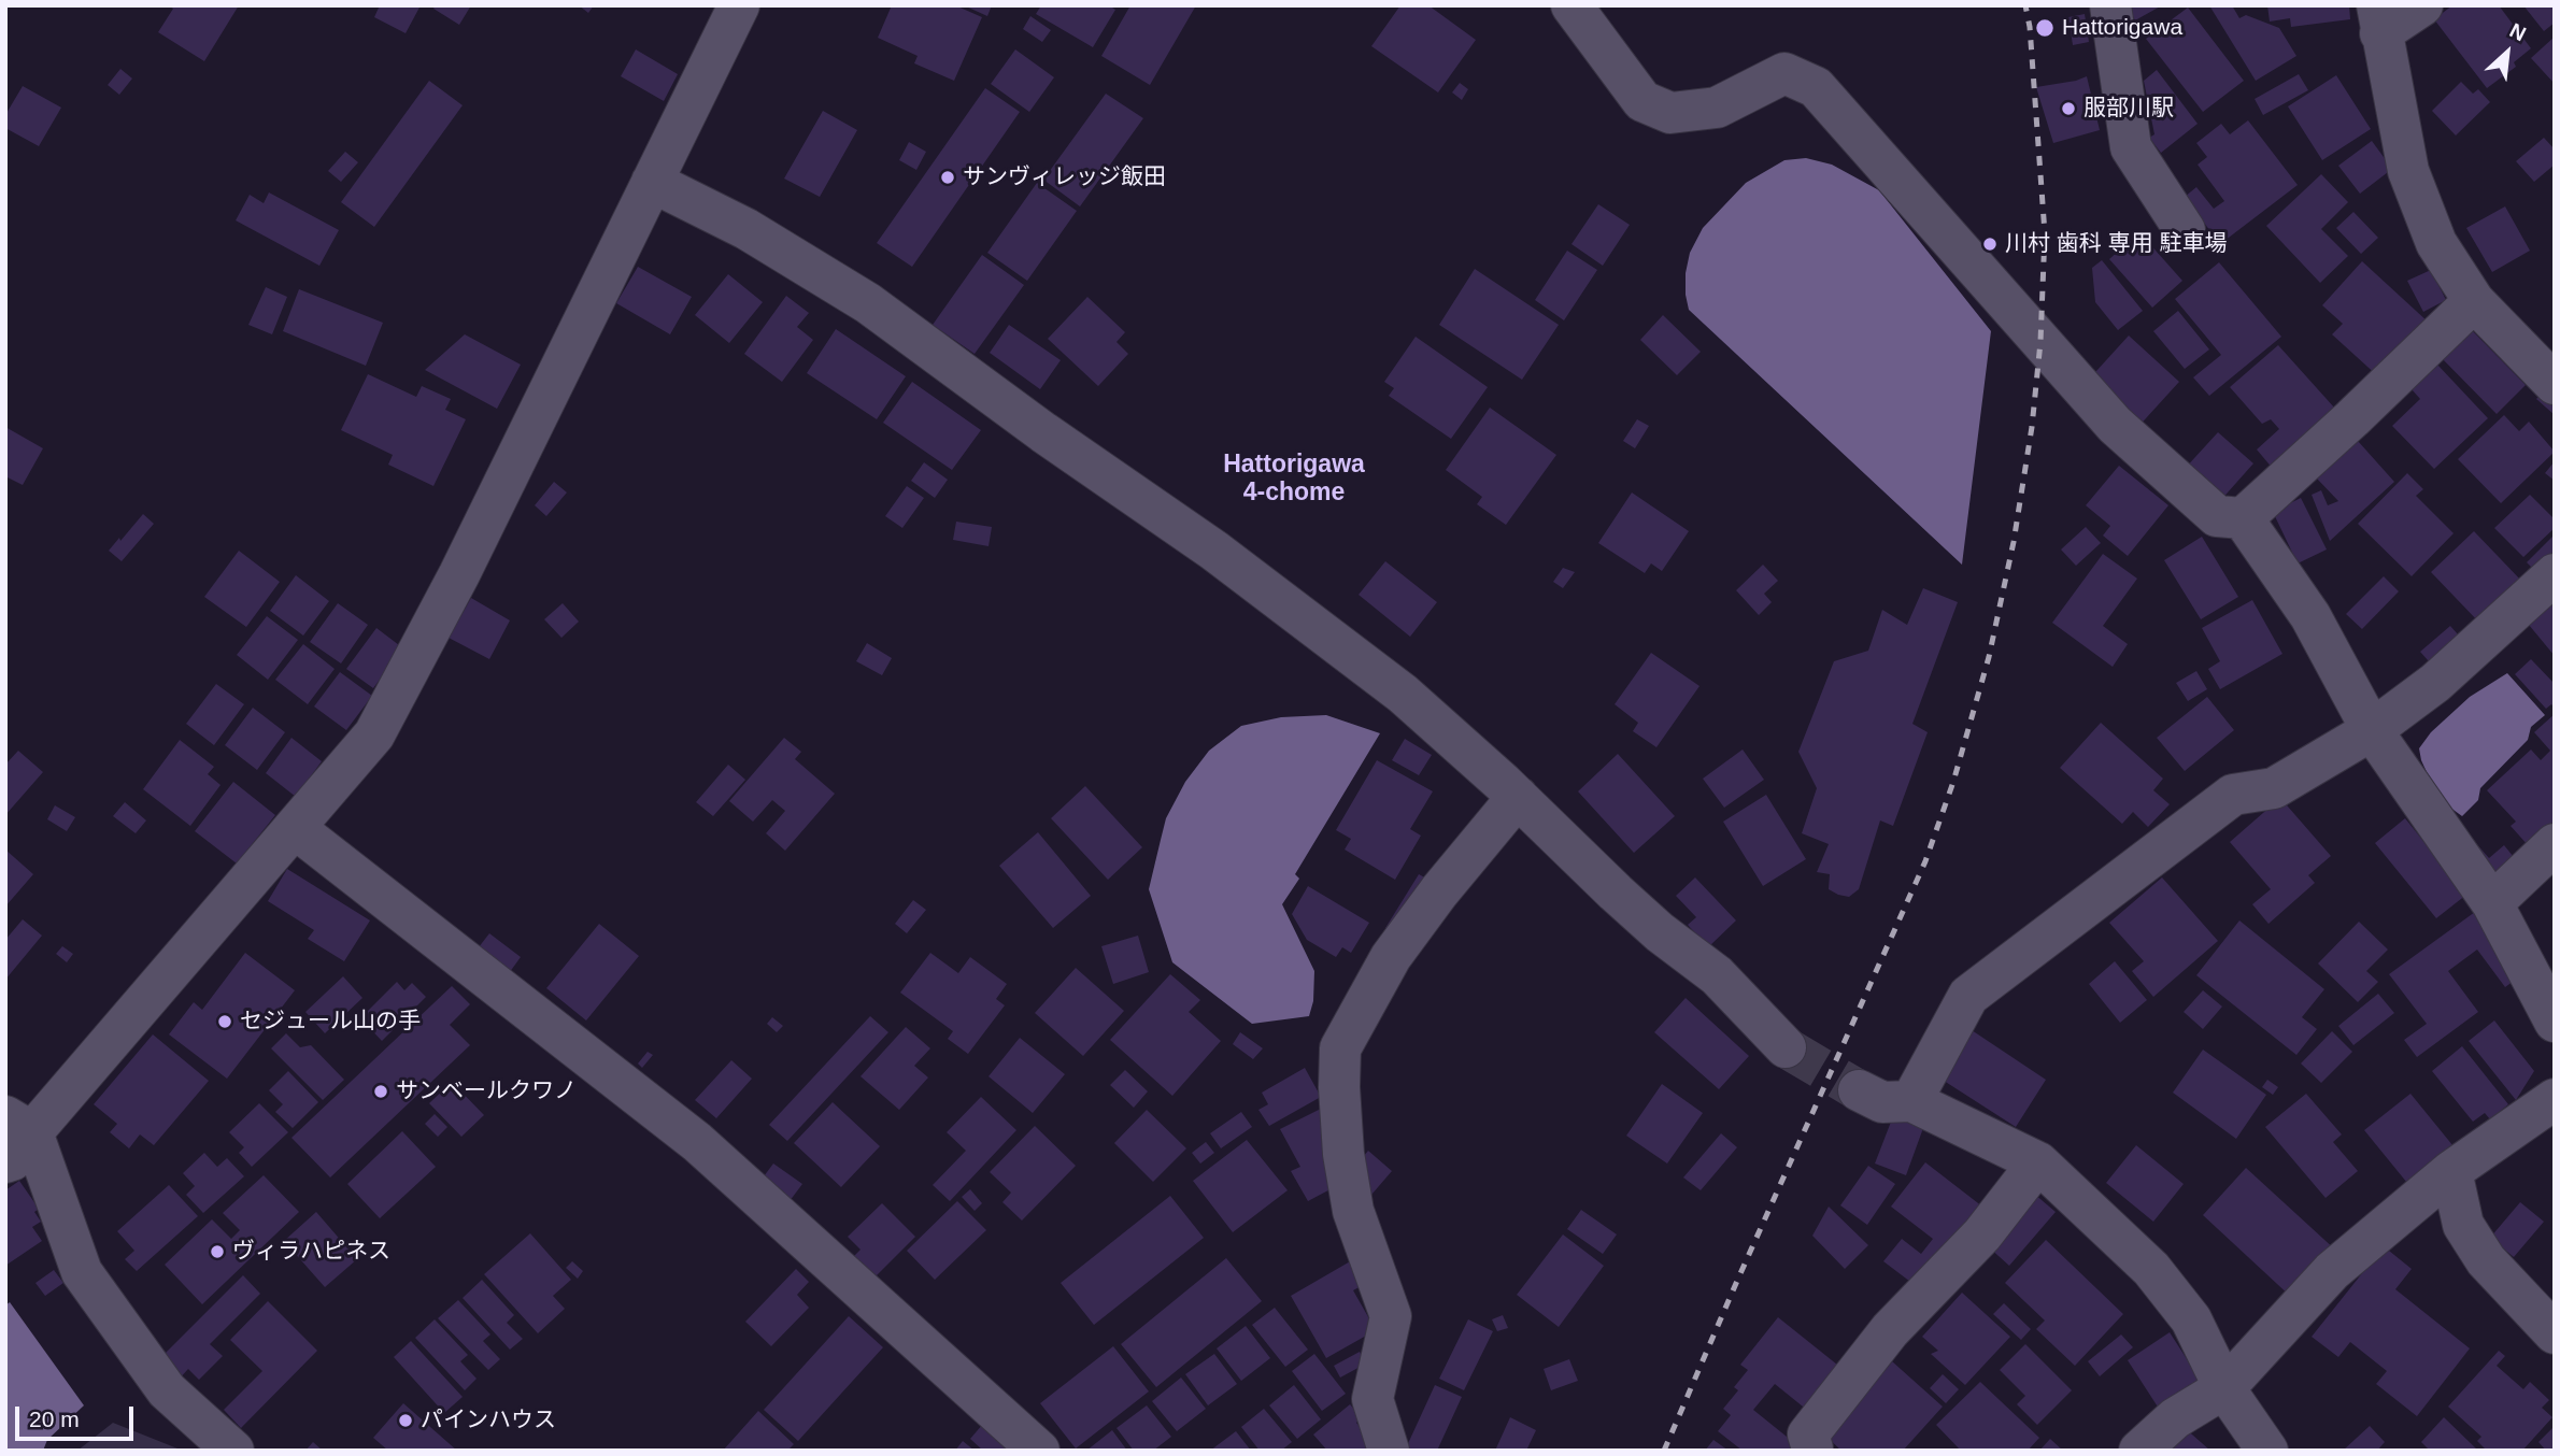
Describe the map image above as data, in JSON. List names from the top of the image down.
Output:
{
  "districts": ["Hattorigawa 4-chome"],
  "places": [
    "Hattorigawa",
    "服部川駅",
    "サンヴィレッジ飯田",
    "川村 歯科 専用 駐車場",
    "セジュール山の手",
    "サンベールクワノ",
    "ヴィラハピネス",
    "パインハウス"
  ],
  "scale_bar": "20 m",
  "north": "top right"
}
